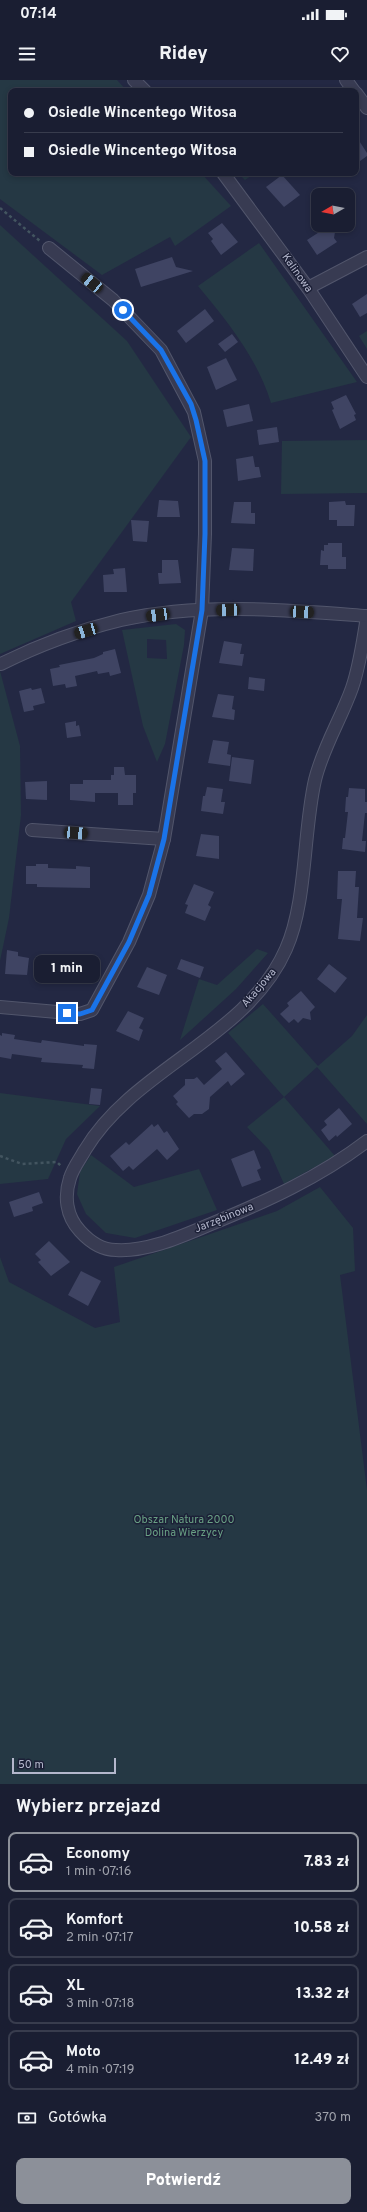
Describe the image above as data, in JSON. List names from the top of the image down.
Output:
{
  "streets": {
    "street": ["Kalinowa", "Akacjowa", "Jarzębinowa"]
  },
  "crossings": [
    ["Akacjowa", "Jarzębinowa"]
  ],
  "parks": ["Obszar Natura 2000 Dolina Wierzycy"],
  "scale_bar": "50 m",
  "north": "left",
  "page": {
    "status": "07:14",
    "header": "Ridey",
    "banner": ["Osiedle Wincentego Witosa", "Osiedle Wincentego Witosa"],
    "bubble": "1 min",
    "scale": "50 m",
    "heading": "Wybierz przejazd",
    "list": [
      {
        "name": "Economy",
        "note": "1 min · 07:16",
        "value": "7.83 zł"
      },
      {
        "name": "Komfort",
        "note": "2 min · 07:17",
        "value": "10.58 zł"
      },
      {
        "name": "XL",
        "note": "3 min · 07:18",
        "value": "13.32 zł"
      },
      {
        "name": "Moto",
        "note": "4 min · 07:19",
        "value": "12.49 zł"
      }
    ],
    "pay": ["Gotówka", "370 m"],
    "buttons": "Potwierdź"
  }
}
